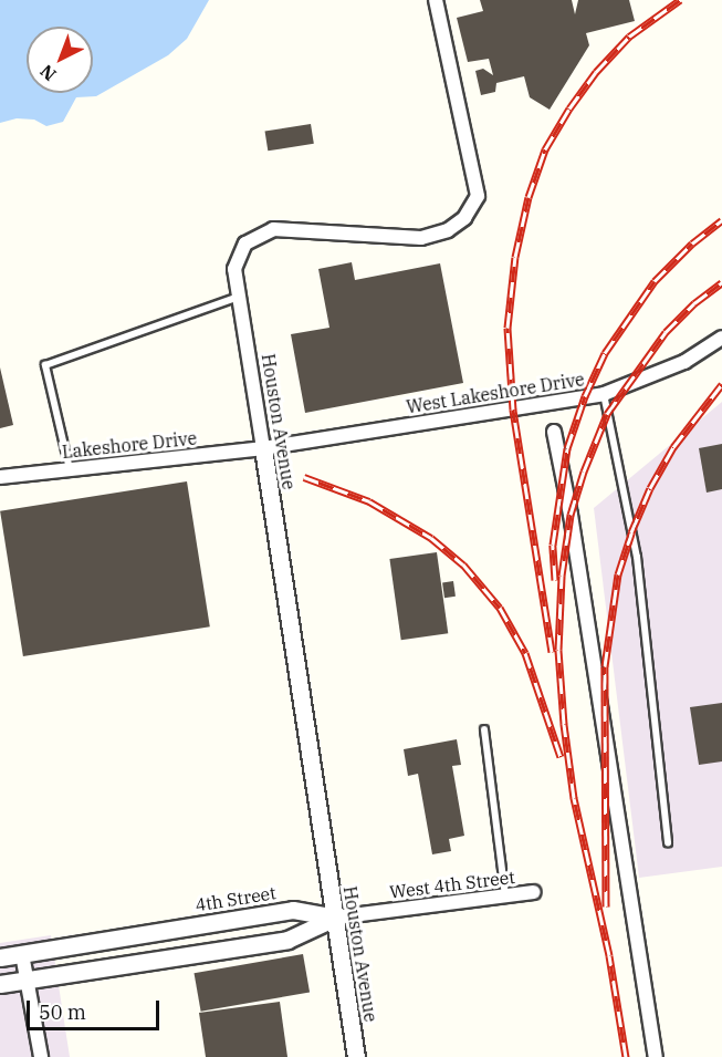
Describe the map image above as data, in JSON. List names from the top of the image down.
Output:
{
  "streets": {
    "street": [
      "West Lakeshore Drive",
      "Houston Avenue",
      "Lakeshore Drive",
      "West 4th Street",
      "4th Street"
    ]
  },
  "crossings": [
    ["West Lakeshore Drive", "Houston Avenue"],
    ["West Lakeshore Drive", "Lakeshore Drive"],
    ["Houston Avenue", "Lakeshore Drive"],
    ["Houston Avenue", "West 4th Street"],
    ["Houston Avenue", "4th Street"],
    ["West 4th Street", "4th Street"]
  ],
  "scale_bar": "50 m",
  "north": "bottom left"
}
